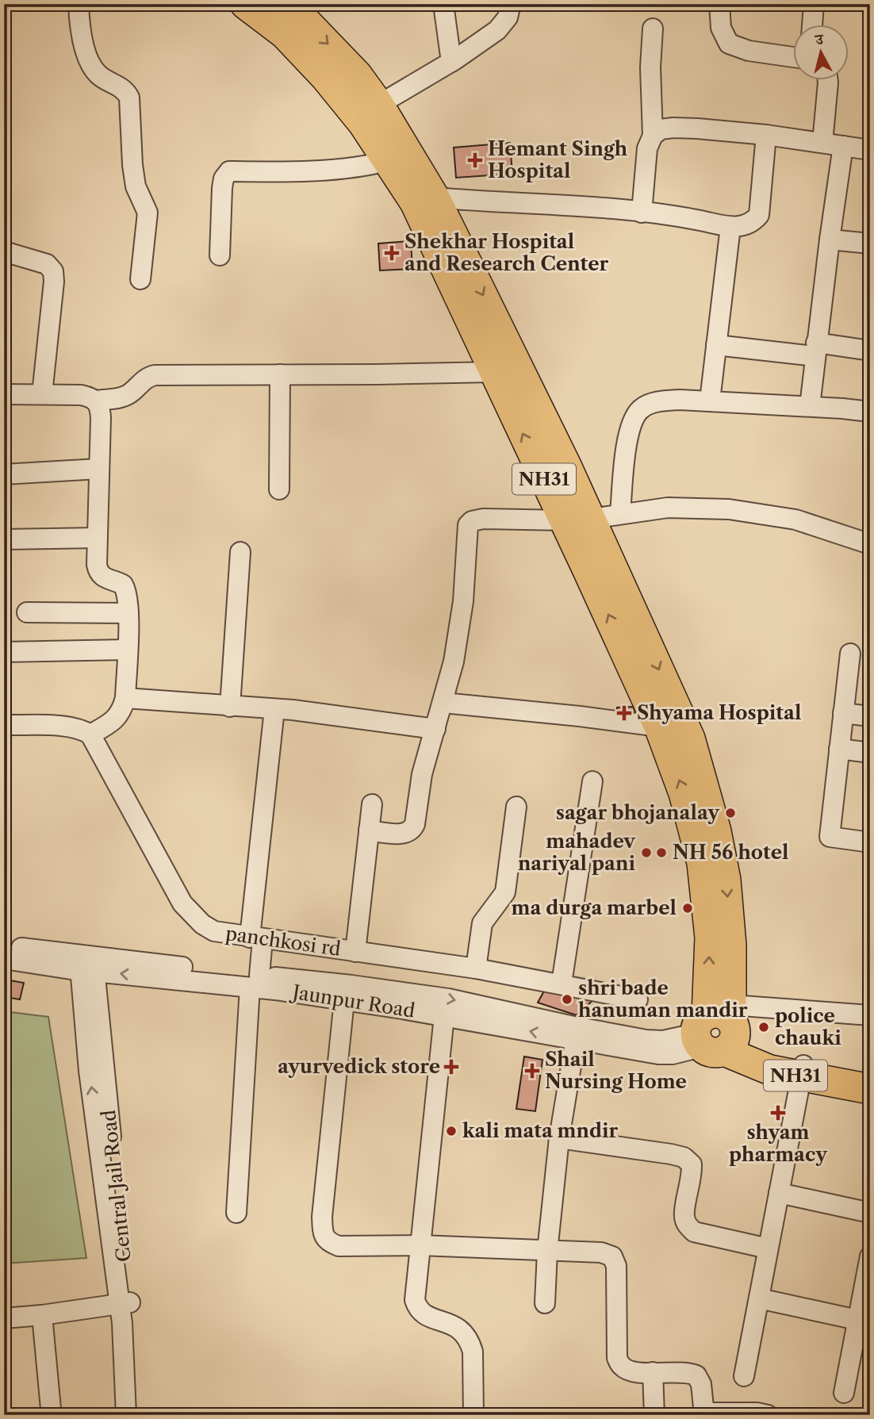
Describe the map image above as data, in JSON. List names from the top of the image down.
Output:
{
  "streets": {
    "highway": ["NH31"],
    "street": ["panchkosi rd", "Jaunpur Road", "Central Jail Road"]
  },
  "crossings": [
    ["NH31", "Jaunpur Road"],
    ["Jaunpur Road", "Central Jail Road"]
  ],
  "places": {
    "health": [
      "Hemant Singh Hospital",
      "Shekhar Hospital and Research Center",
      "Shyama Hospital",
      "ayurvedick store",
      "Shail Nursing Home",
      "shyam pharmacy"
    ],
    "other": [
      "sagar bhojanalay",
      "mahadev nariyal pani",
      "NH 56 hotel",
      "ma durga marbel",
      "shri bade hanuman mandir",
      "police chauki",
      "kali mata mndir"
    ]
  },
  "north": "top"
}
